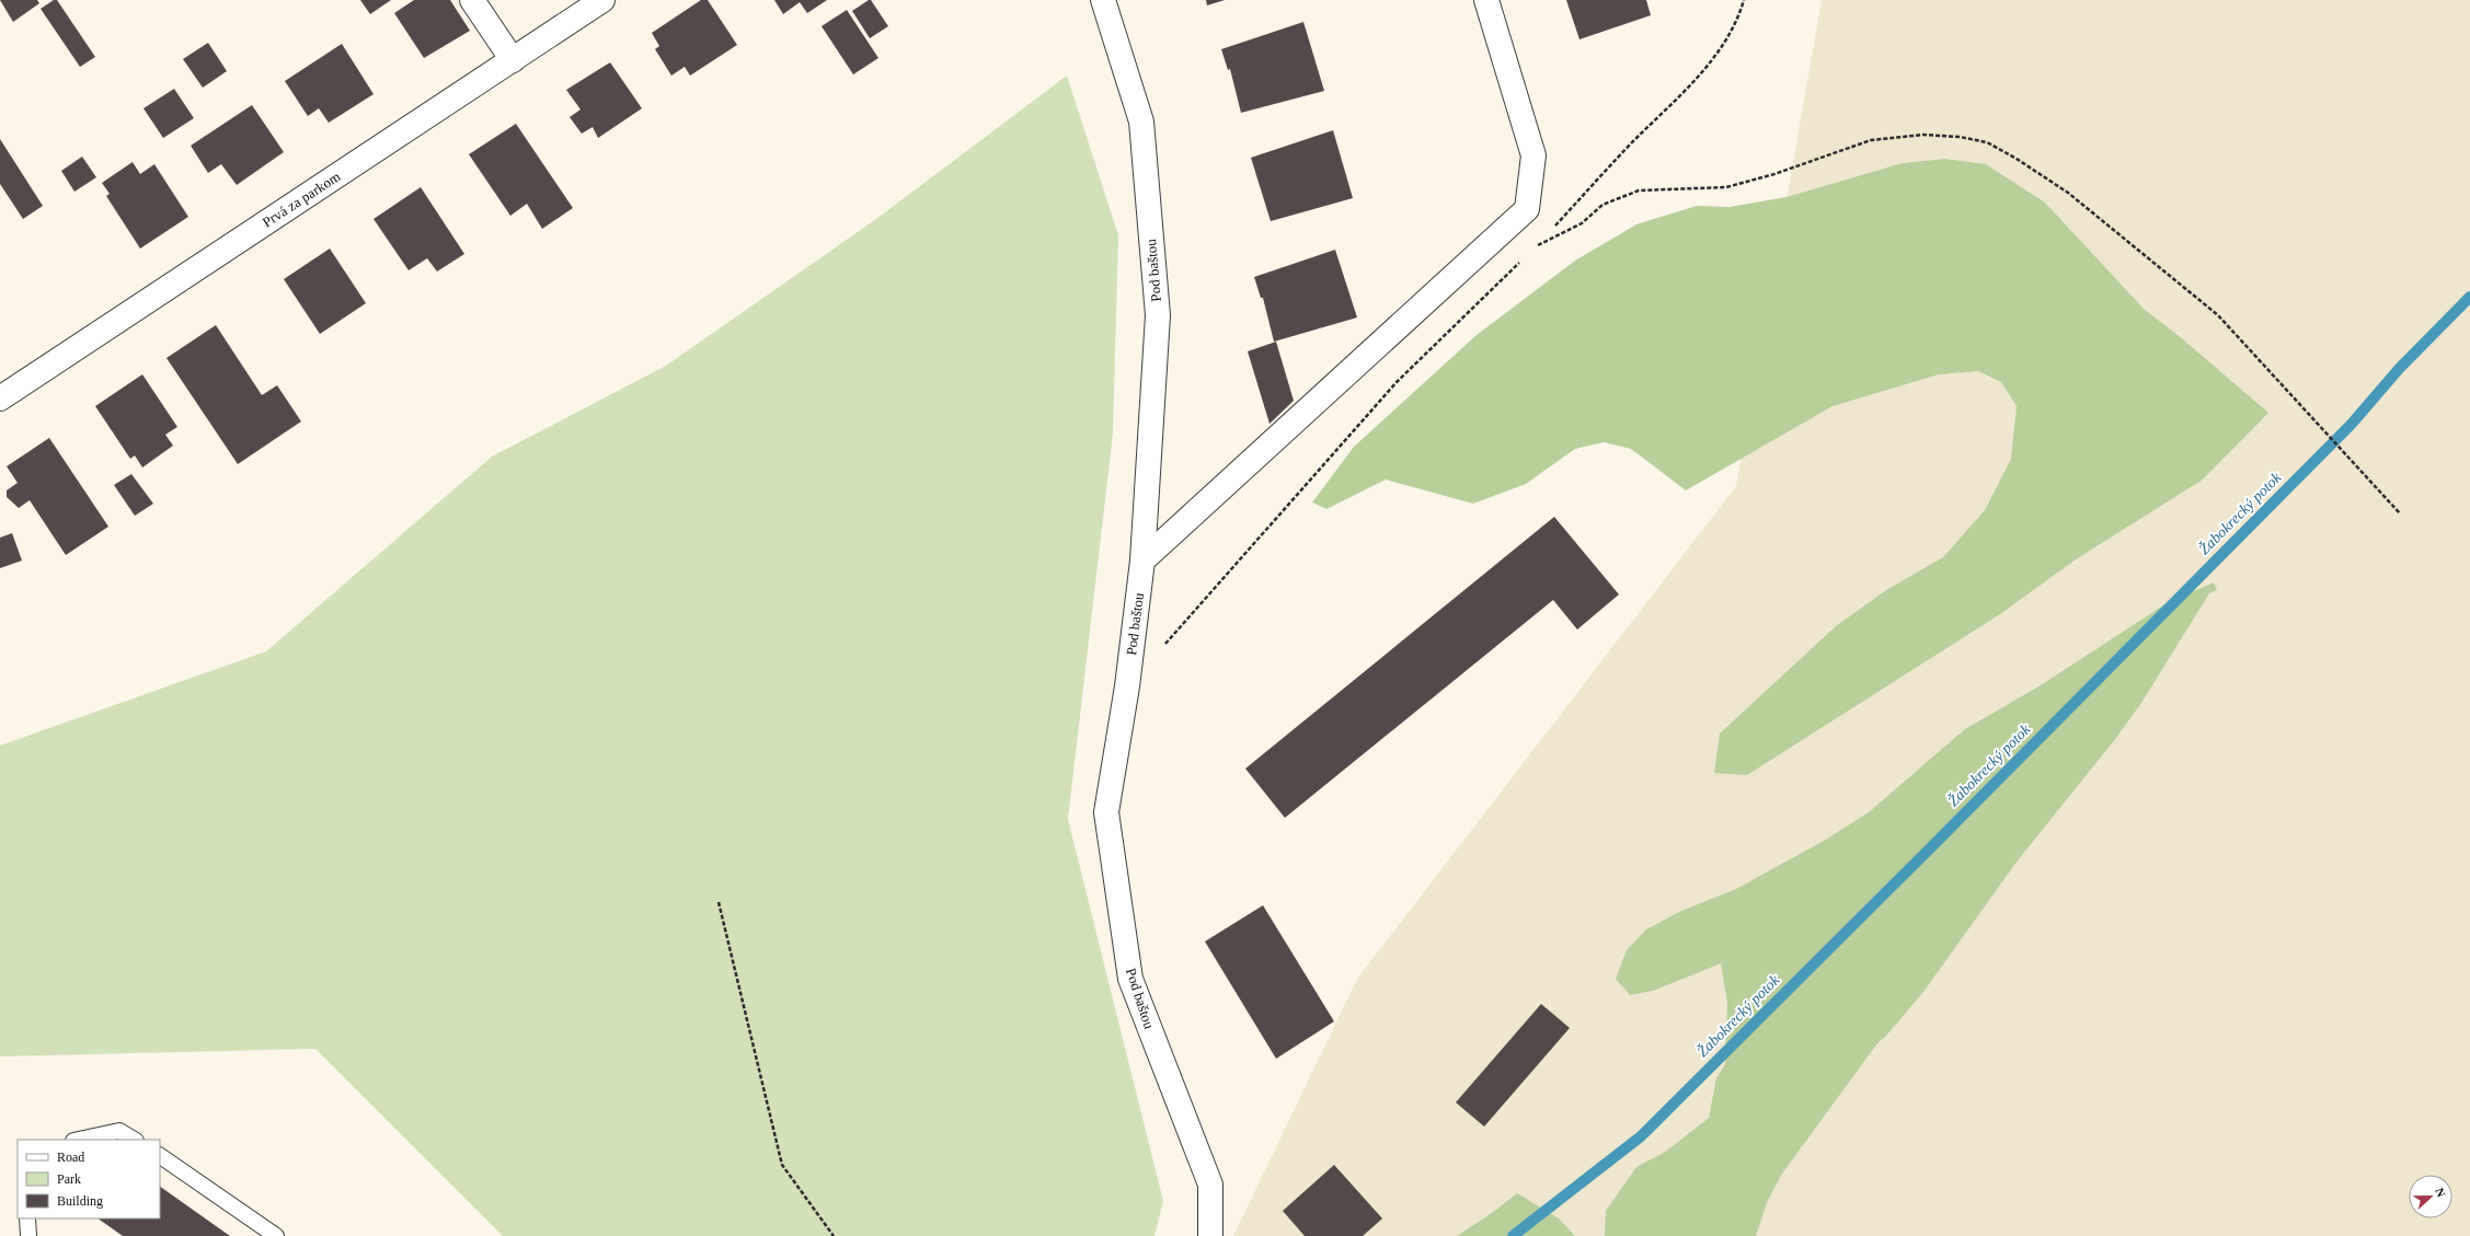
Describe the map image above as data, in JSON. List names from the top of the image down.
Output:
{
  "streets": {
    "street": ["Prvá za parkom", "Pod baštou"]
  },
  "water": ["Žabokrecký potok"],
  "legend": ["Road", "Park", "Building"],
  "north": "right"
}
